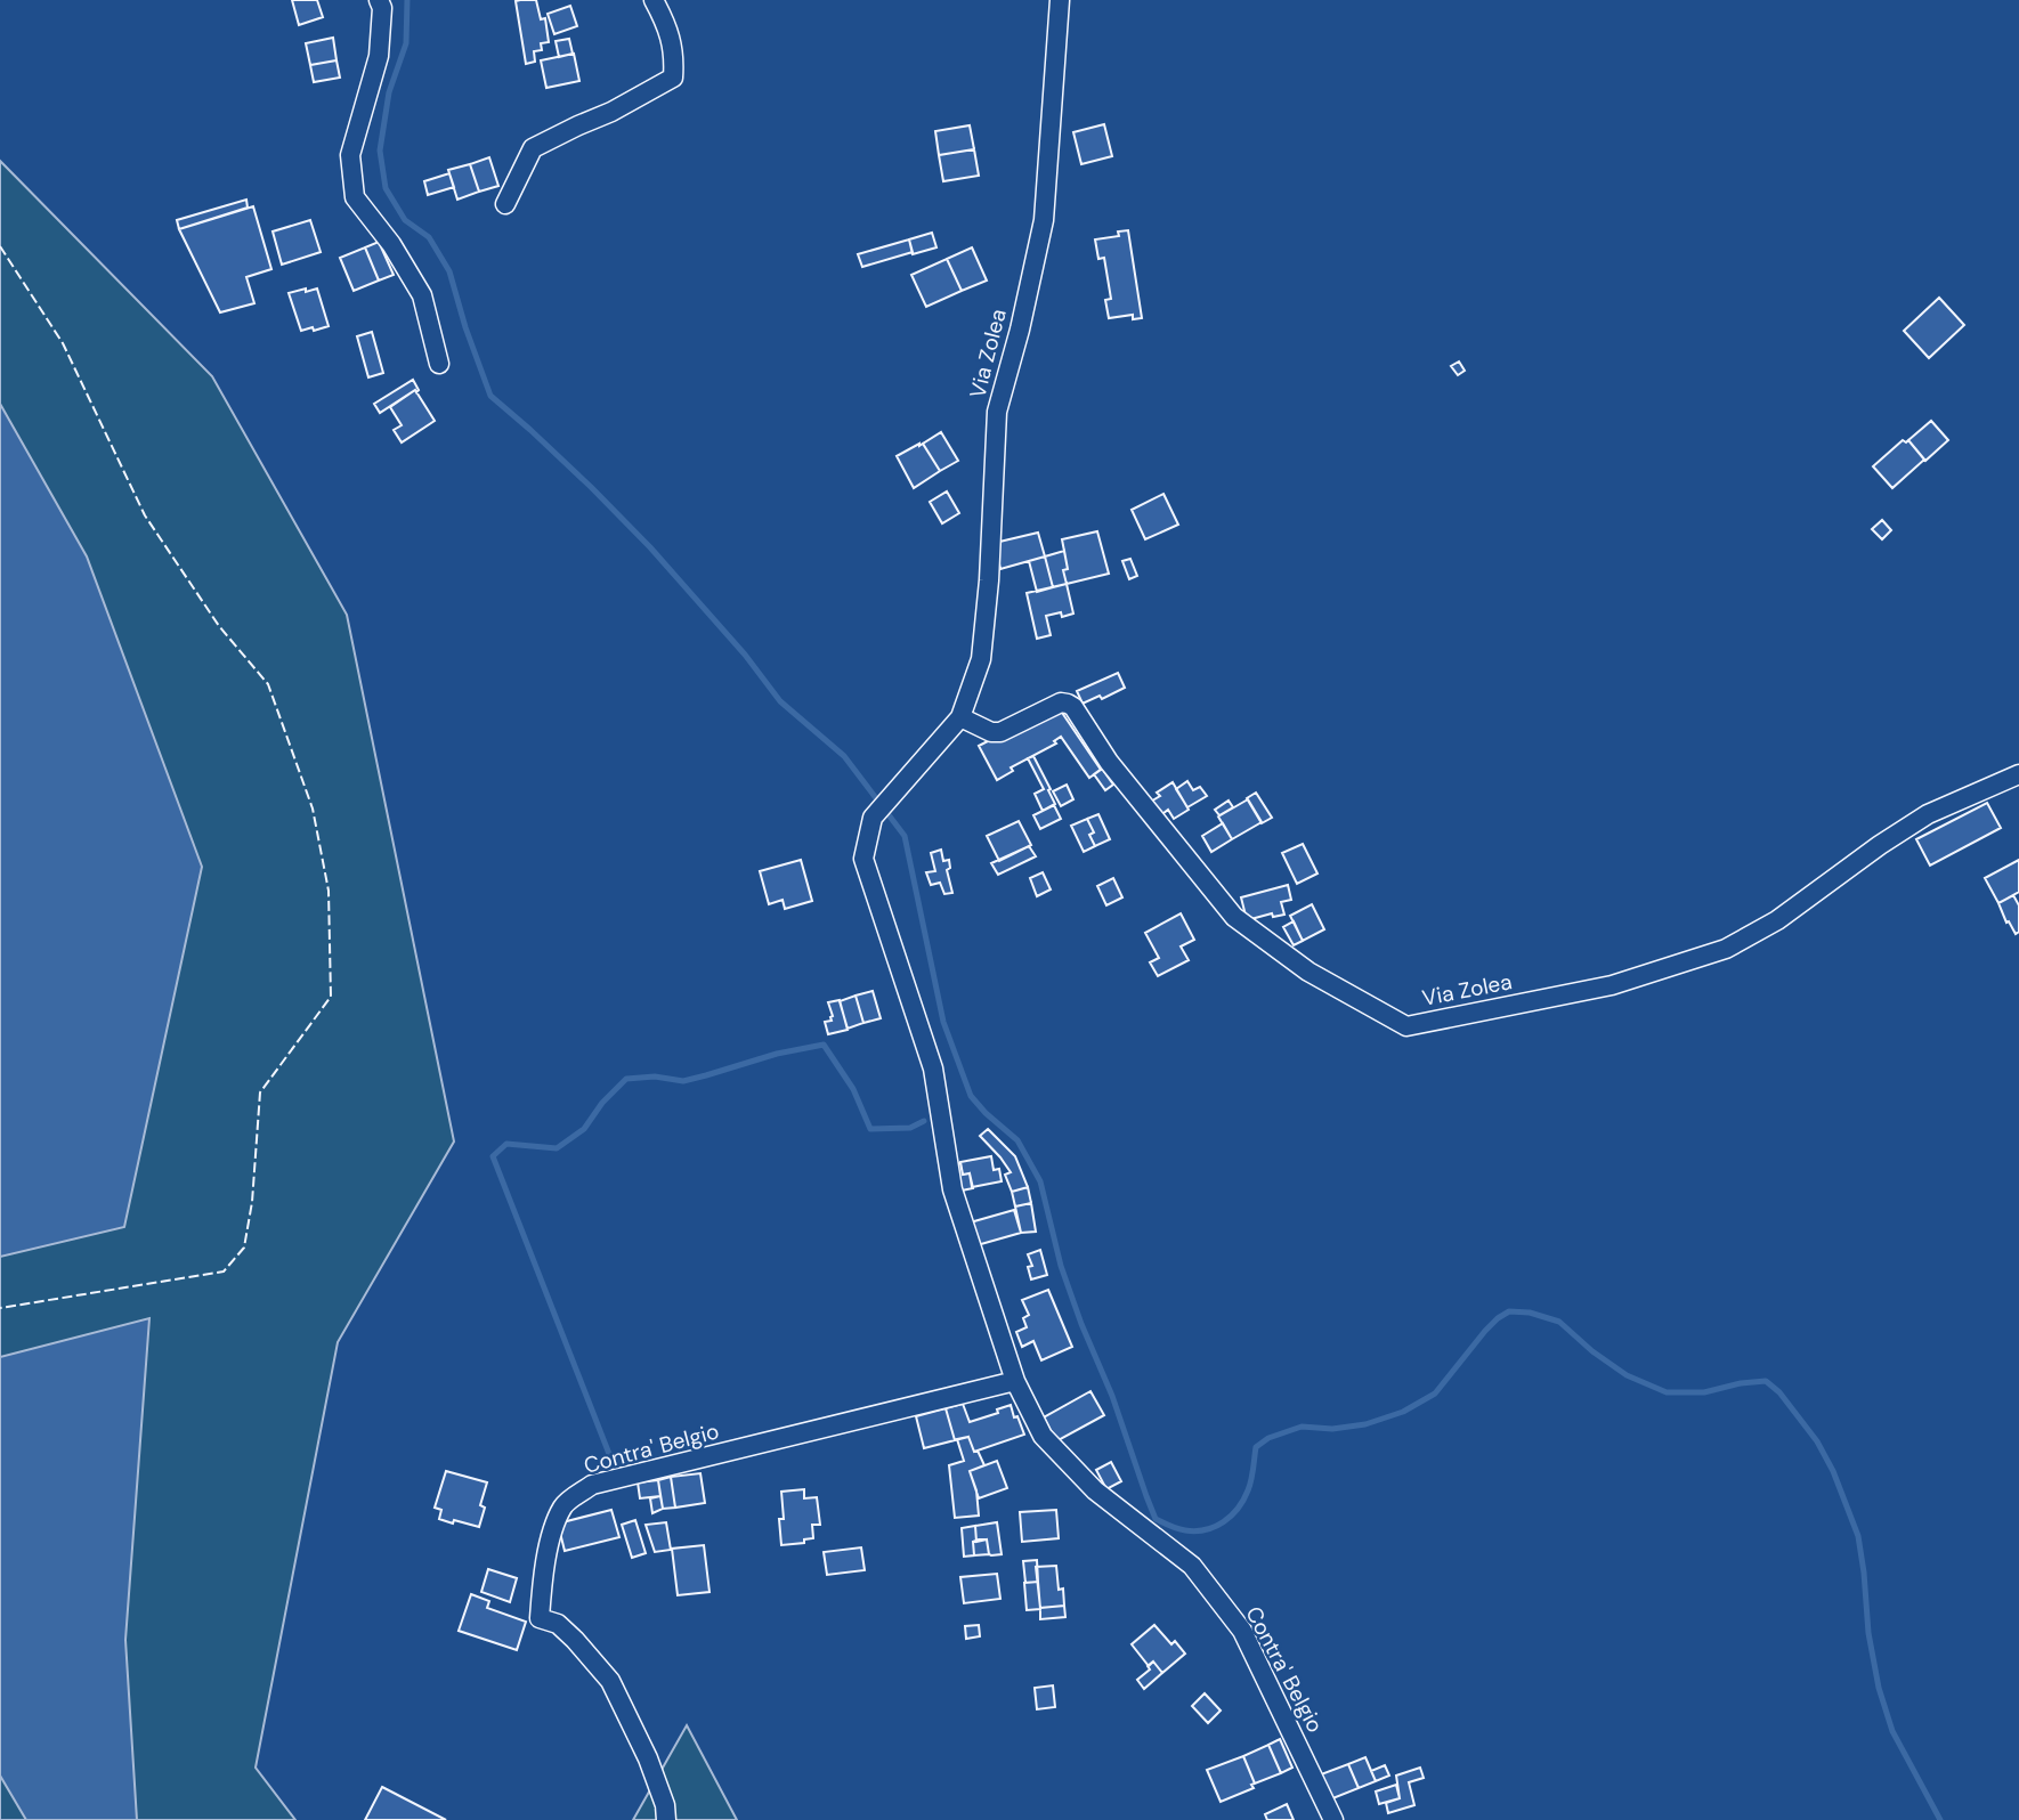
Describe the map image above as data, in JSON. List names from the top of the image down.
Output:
{
  "streets": {
    "street": ["Via Zolea", "Contra' Belgio"]
  },
  "crossings": [
    ["Via Zolea", "Contra' Belgio"]
  ]
}
